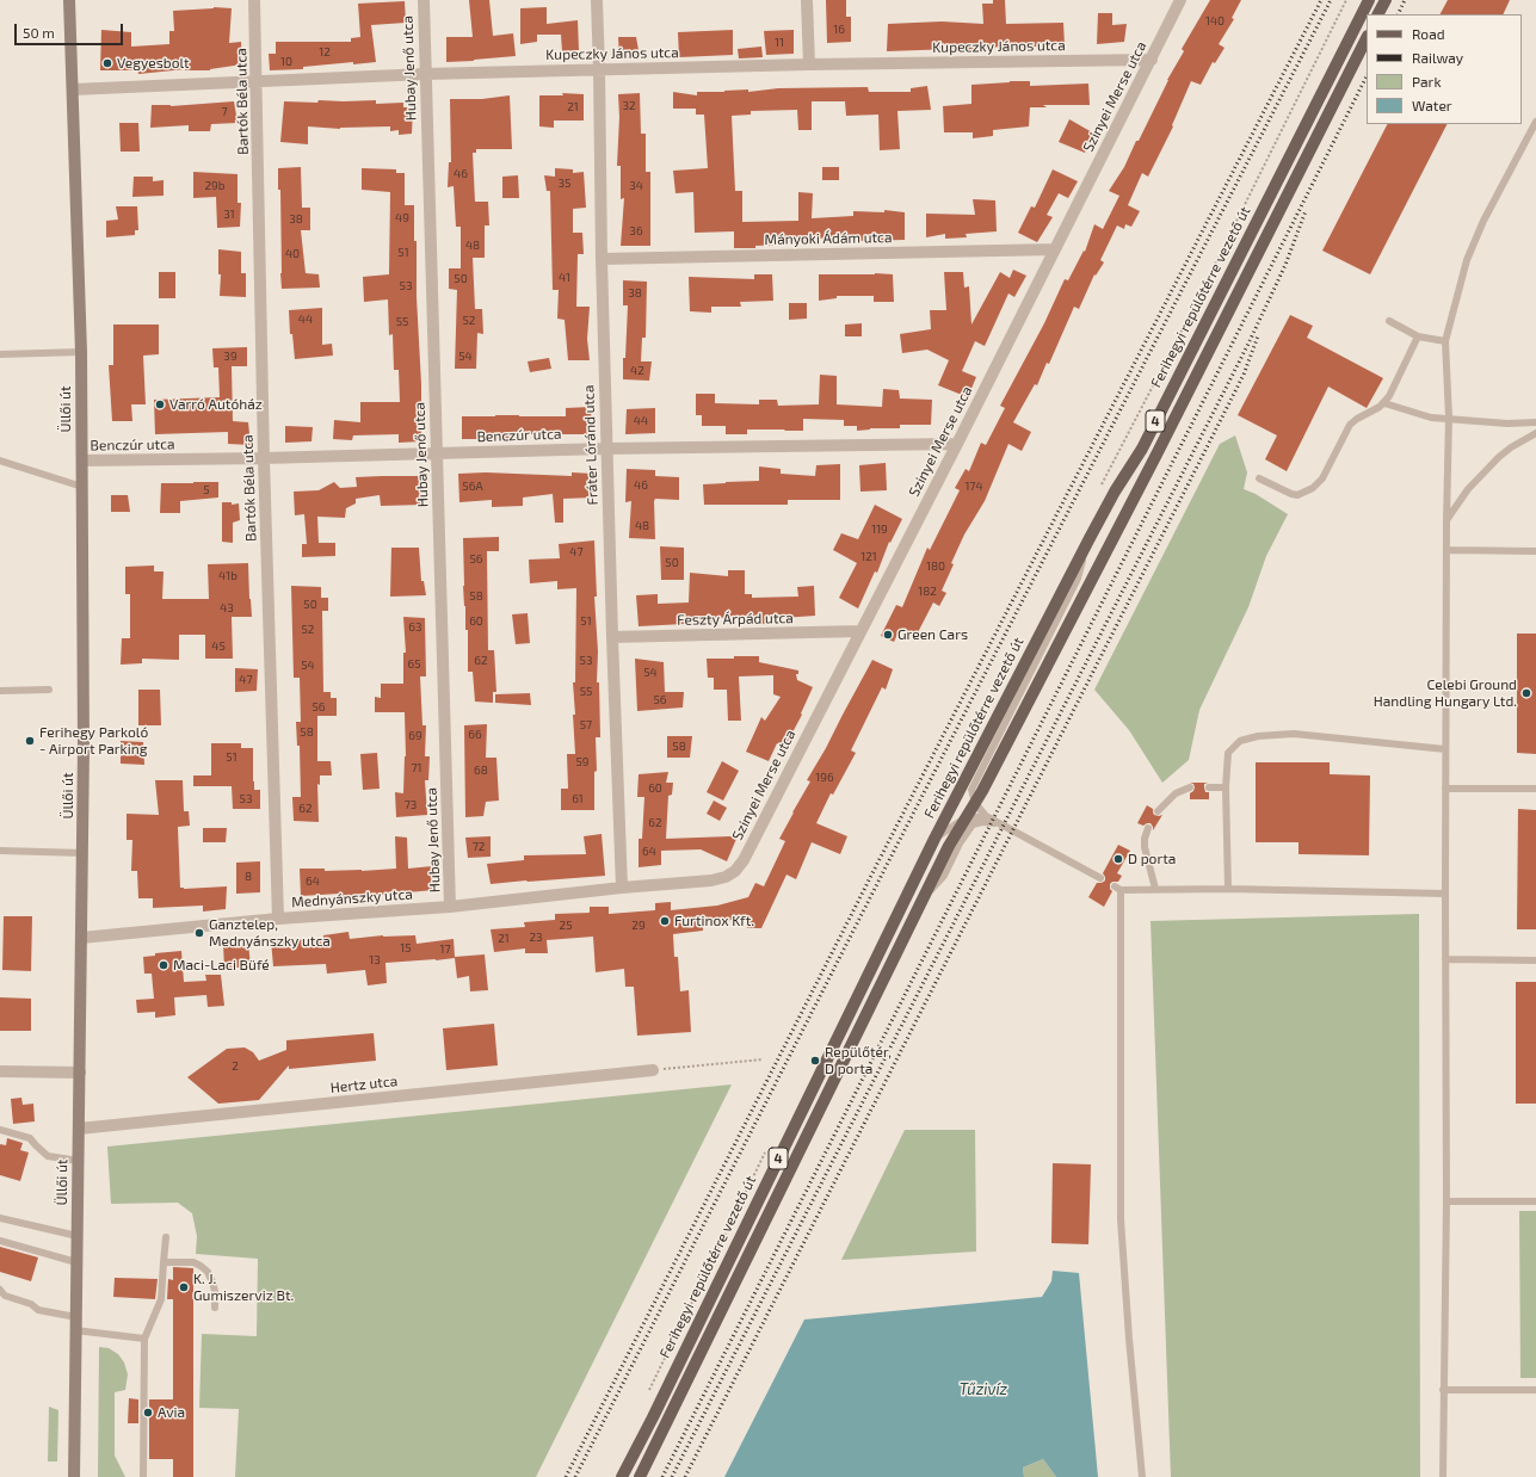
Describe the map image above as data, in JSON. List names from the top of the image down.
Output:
{
  "streets": {
    "main road": ["Ferihegyi repülőtérre vezető út", "Üllői út", "4"],
    "street": [
      "Kupeczky János utca",
      "Hubay Jenő utca",
      "Szinyei Merse utca",
      "Bartók Béla utca",
      "Mányoki Ádám utca",
      "Benczúr utca",
      "Fráter Lóránd utca",
      "Feszty Árpád utca",
      "Mednyánszky utca",
      "Hertz utca"
    ]
  },
  "crossings": [
    ["Kupeczky János utca", "Hubay Jenő utca"],
    ["Kupeczky János utca", "Szinyei Merse utca"],
    ["Kupeczky János utca", "Bartók Béla utca"],
    ["Kupeczky János utca", "Üllői út"],
    ["Kupeczky János utca", "Fráter Lóránd utca"],
    ["Hubay Jenő utca", "Benczúr utca"],
    ["Hubay Jenő utca", "Mednyánszky utca"],
    ["Szinyei Merse utca", "Mányoki Ádám utca"],
    ["Szinyei Merse utca", "Benczúr utca"],
    ["Szinyei Merse utca", "Feszty Árpád utca"],
    ["Szinyei Merse utca", "Mednyánszky utca"],
    ["Bartók Béla utca", "Benczúr utca"],
    ["Bartók Béla utca", "Mednyánszky utca"],
    ["Mányoki Ádám utca", "Fráter Lóránd utca"],
    ["Üllői út", "Benczúr utca"],
    ["Üllői út", "Mednyánszky utca"],
    ["Üllői út", "Hertz utca"],
    ["Benczúr utca", "Fráter Lóránd utca"],
    ["Fráter Lóránd utca", "Feszty Árpád utca"],
    ["Fráter Lóránd utca", "Mednyánszky utca"]
  ],
  "water": ["Tűzivíz"],
  "places": [
    "Vegyesbolt",
    "Varró Autóház",
    "Green Cars",
    "Celebi Ground Handling Hungary Ltd.",
    "Ferihegy Parkoló - Airport Parking",
    "D porta",
    "Furtinox Kft.",
    "Ganztelep, Mednyánszky utca",
    "Maci-Laci Büfé",
    "Repülőtér, D porta",
    "K. J. Gumiszerviz Bt.",
    "Avia"
  ],
  "house_numbers": [
    "140",
    "16",
    "11",
    "12",
    "10",
    "32",
    "21",
    "7",
    "46",
    "35",
    "29b",
    "34",
    "31",
    "49",
    "38",
    "36",
    "48",
    "51",
    "40",
    "41",
    "50",
    "53",
    "38",
    "44",
    "52",
    "55",
    "39",
    "54",
    "42",
    "44",
    "46",
    "56A",
    "174",
    "5",
    "48",
    "119",
    "47",
    "121",
    "56",
    "50",
    "180",
    "41b",
    "182",
    "58",
    "50",
    "43",
    "60",
    "51",
    "63",
    "52",
    "45",
    "62",
    "53",
    "65",
    "54",
    "54",
    "47",
    "55",
    "56",
    "56",
    "57",
    "58",
    "66",
    "69",
    "58",
    "51",
    "59",
    "71",
    "68",
    "196",
    "60",
    "53",
    "61",
    "73",
    "62",
    "62",
    "72",
    "64",
    "8",
    "64",
    "25",
    "29",
    "23",
    "21",
    "15",
    "17",
    "13",
    "2"
  ],
  "legend": [
    "Road",
    "Railway",
    "Park",
    "Water"
  ],
  "scale_bar": "50 m"
}
